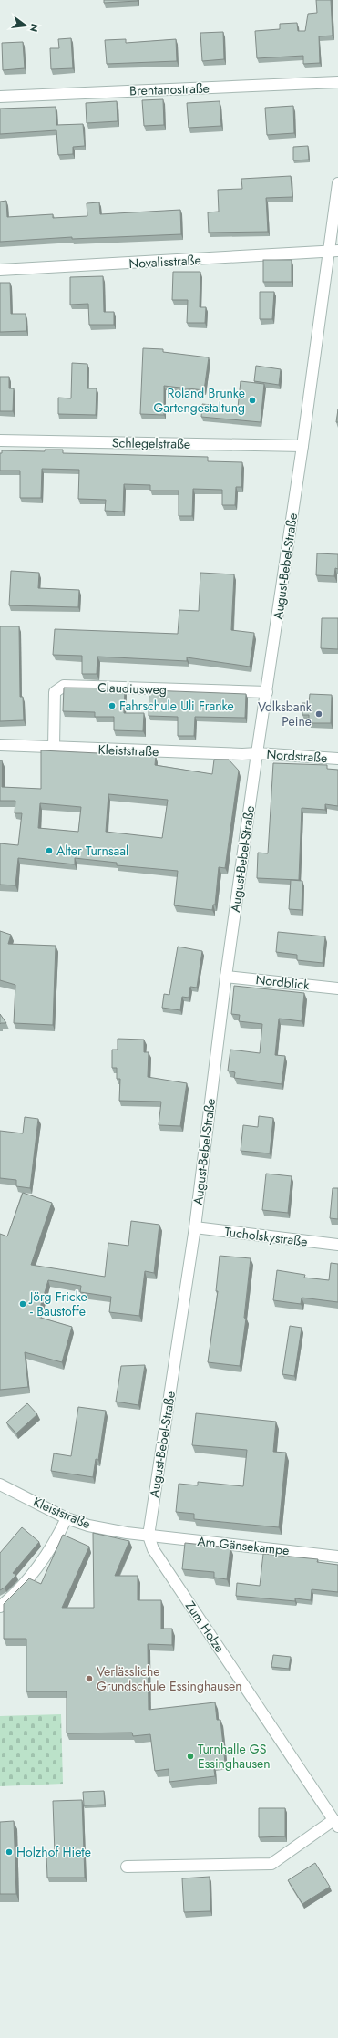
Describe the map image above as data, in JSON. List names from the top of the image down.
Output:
{
  "streets": {
    "street": [
      "Brentanostraße",
      "Novalisstraße",
      "Schlegelstraße",
      "August-Bebel-Straße",
      "Claudiusweg",
      "Kleiststraße",
      "Nordstraße",
      "Nordblick",
      "Tucholskystraße",
      "Am Gänsekampe",
      "Zum Holze"
    ]
  },
  "crossings": [
    ["Novalisstraße", "August-Bebel-Straße"],
    ["Schlegelstraße", "August-Bebel-Straße"],
    ["August-Bebel-Straße", "Claudiusweg"],
    ["August-Bebel-Straße", "Kleiststraße"],
    ["August-Bebel-Straße", "Nordstraße"],
    ["August-Bebel-Straße", "Nordblick"],
    ["August-Bebel-Straße", "Tucholskystraße"],
    ["August-Bebel-Straße", "Am Gänsekampe"],
    ["August-Bebel-Straße", "Zum Holze"],
    ["Claudiusweg", "Kleiststraße"],
    ["Kleiststraße", "Nordstraße"],
    ["Kleiststraße", "Am Gänsekampe"],
    ["Kleiststraße", "Zum Holze"],
    ["Am Gänsekampe", "Zum Holze"]
  ],
  "places": [
    "Roland Brunke Gartengestaltung",
    "Fahrschule Uli Franke",
    "Volksbank Peine",
    "Alter Turnsaal",
    "Jörg Fricke - Baustoffe",
    "Verlässliche Grundschule Essinghausen",
    "Turnhalle GS Essinghausen",
    "Holzhof Hiete"
  ],
  "north": "right"
}
